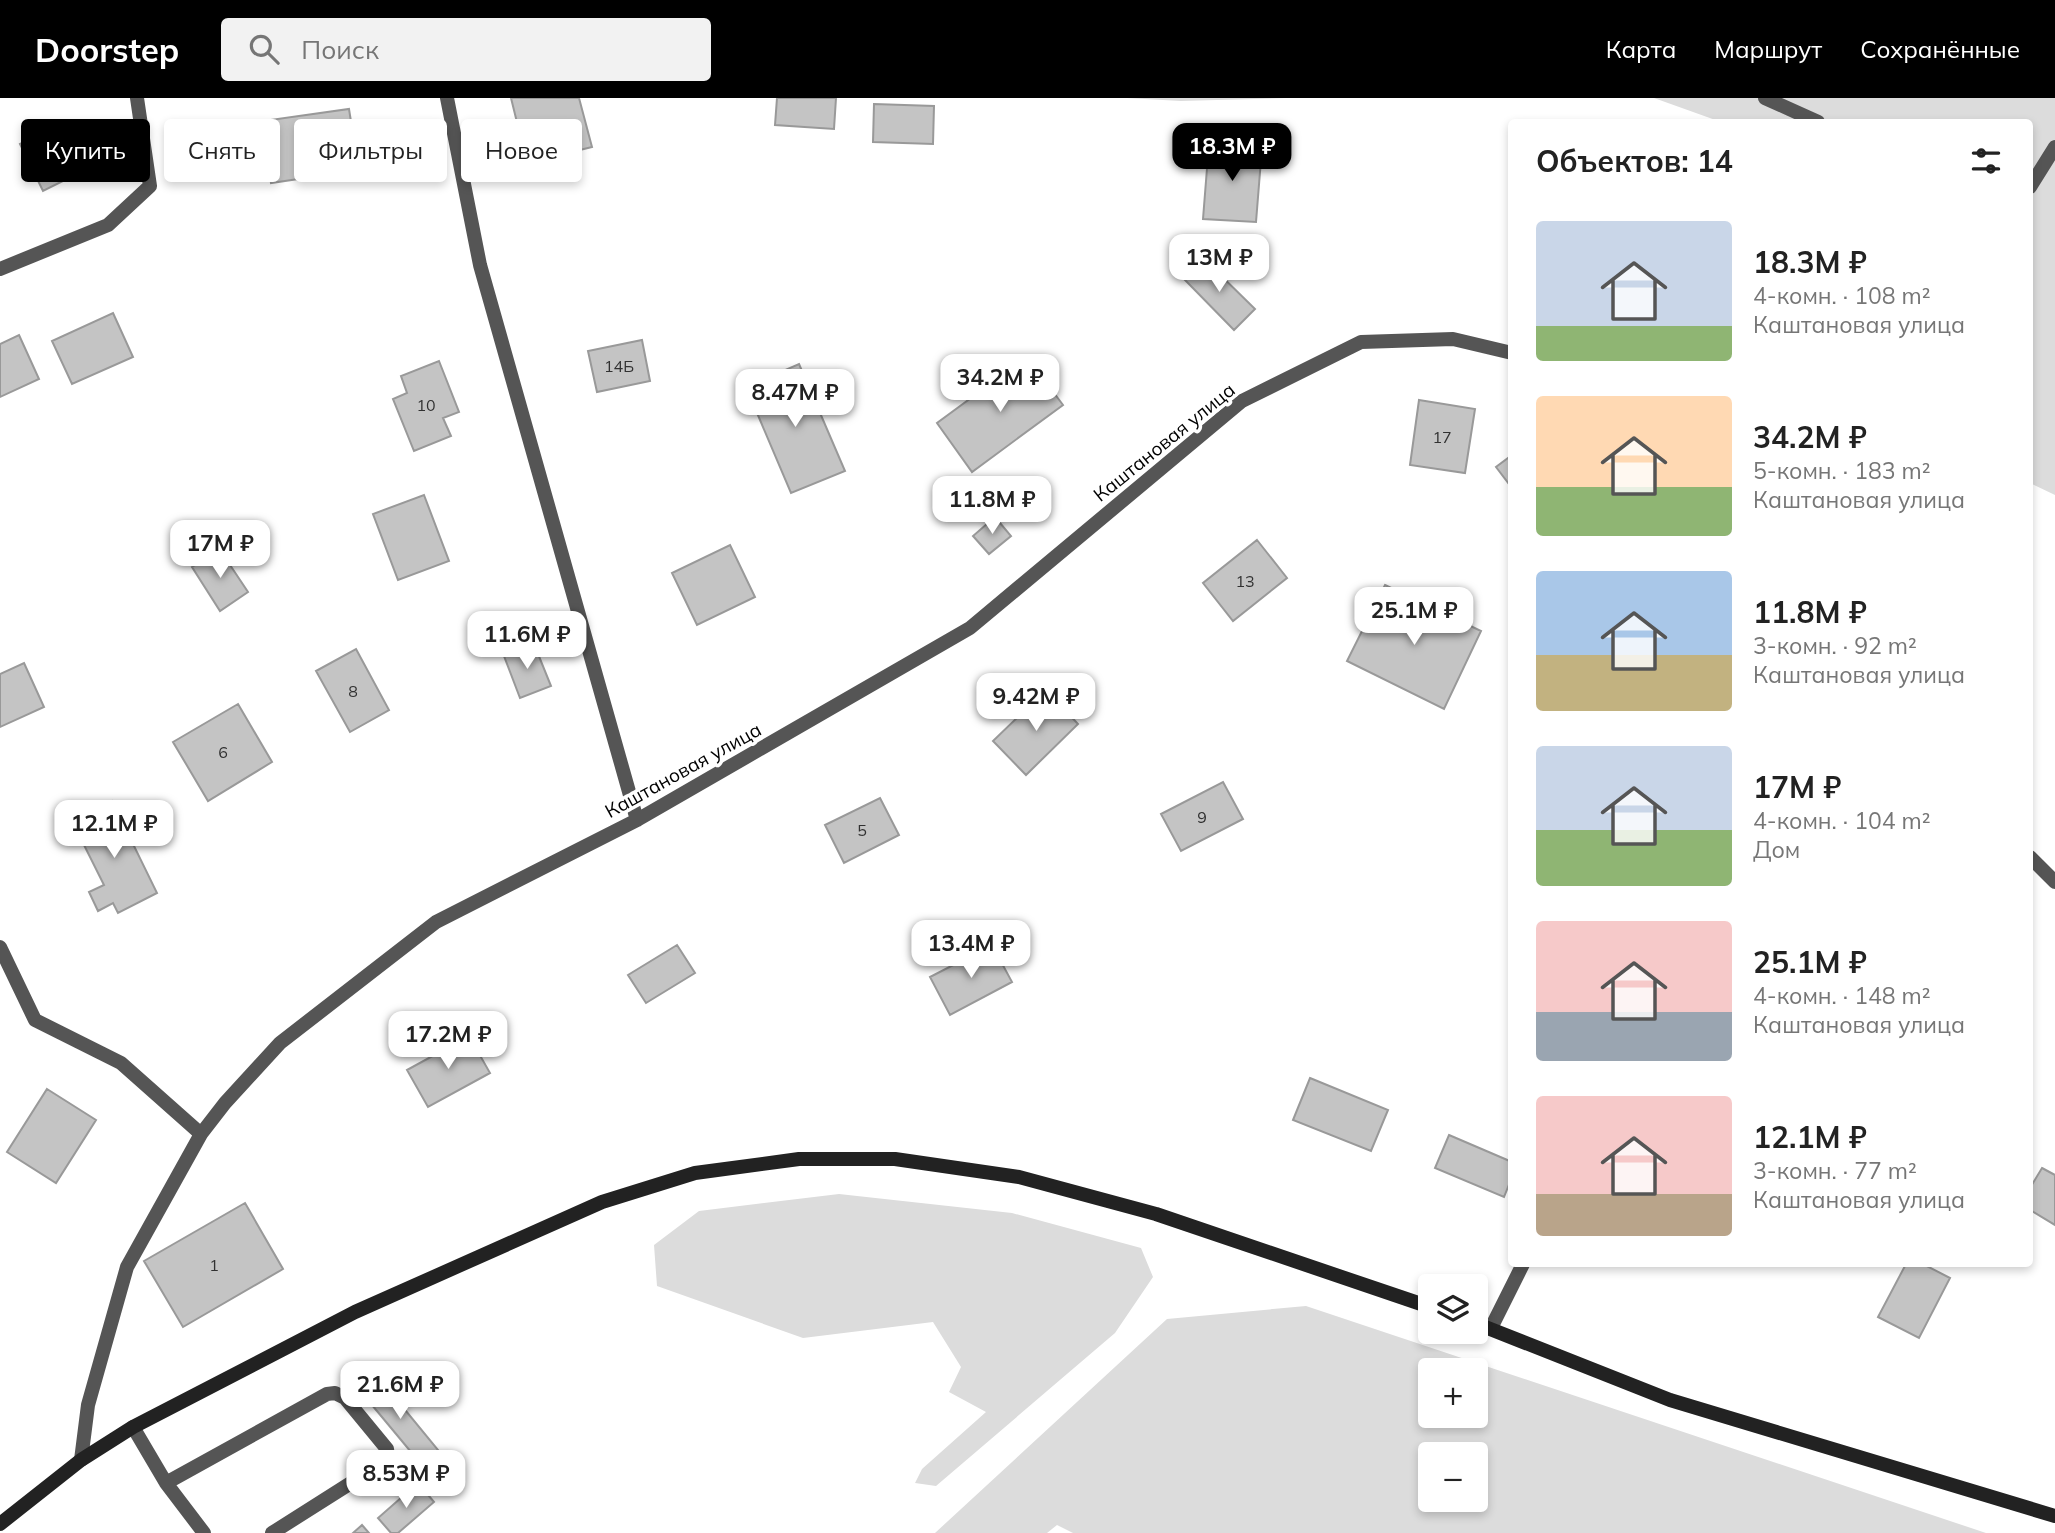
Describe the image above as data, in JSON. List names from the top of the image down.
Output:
{
  "streets": {
    "street": ["Каштановая улица"]
  },
  "house_numbers": [
    "14Б",
    "10",
    "17",
    "13",
    "8",
    "6",
    "9",
    "5",
    "1"
  ],
  "page": {
    "header": "Doorstep",
    "search": "Поиск",
    "nav": ["Карта", "Маршрут", "Сохранённые"],
    "chip": [
      "Купить",
      "Снять",
      "Фильтры",
      "Новое"
    ],
    "heading": "Объектов: 14",
    "price": [
      "18.3M ₽",
      "13M ₽",
      "34.2M ₽",
      "8.47M ₽",
      "11.8M ₽",
      "17M ₽",
      "25.1M ₽",
      "11.6M ₽",
      "9.42M ₽",
      "12.1M ₽",
      "13.4M ₽",
      "17.2M ₽",
      "21.6M ₽",
      "8.53M ₽"
    ],
    "list": [
      {
        "name": "18.3M ₽",
        "note": "4-комн. · 108 m² · Каштановая улица"
      },
      {
        "name": "34.2M ₽",
        "note": "5-комн. · 183 m² · Каштановая улица"
      },
      {
        "name": "11.8M ₽",
        "note": "3-комн. · 92 m² · Каштановая улица"
      },
      {
        "name": "17M ₽",
        "note": "4-комн. · 104 m² · Дом"
      },
      {
        "name": "25.1M ₽",
        "note": "4-комн. · 148 m² · Каштановая улица"
      },
      {
        "name": "12.1M ₽",
        "note": "3-комн. · 77 m² · Каштановая улица"
      }
    ],
    "map_buttons": ["+", "−"]
  }
}
